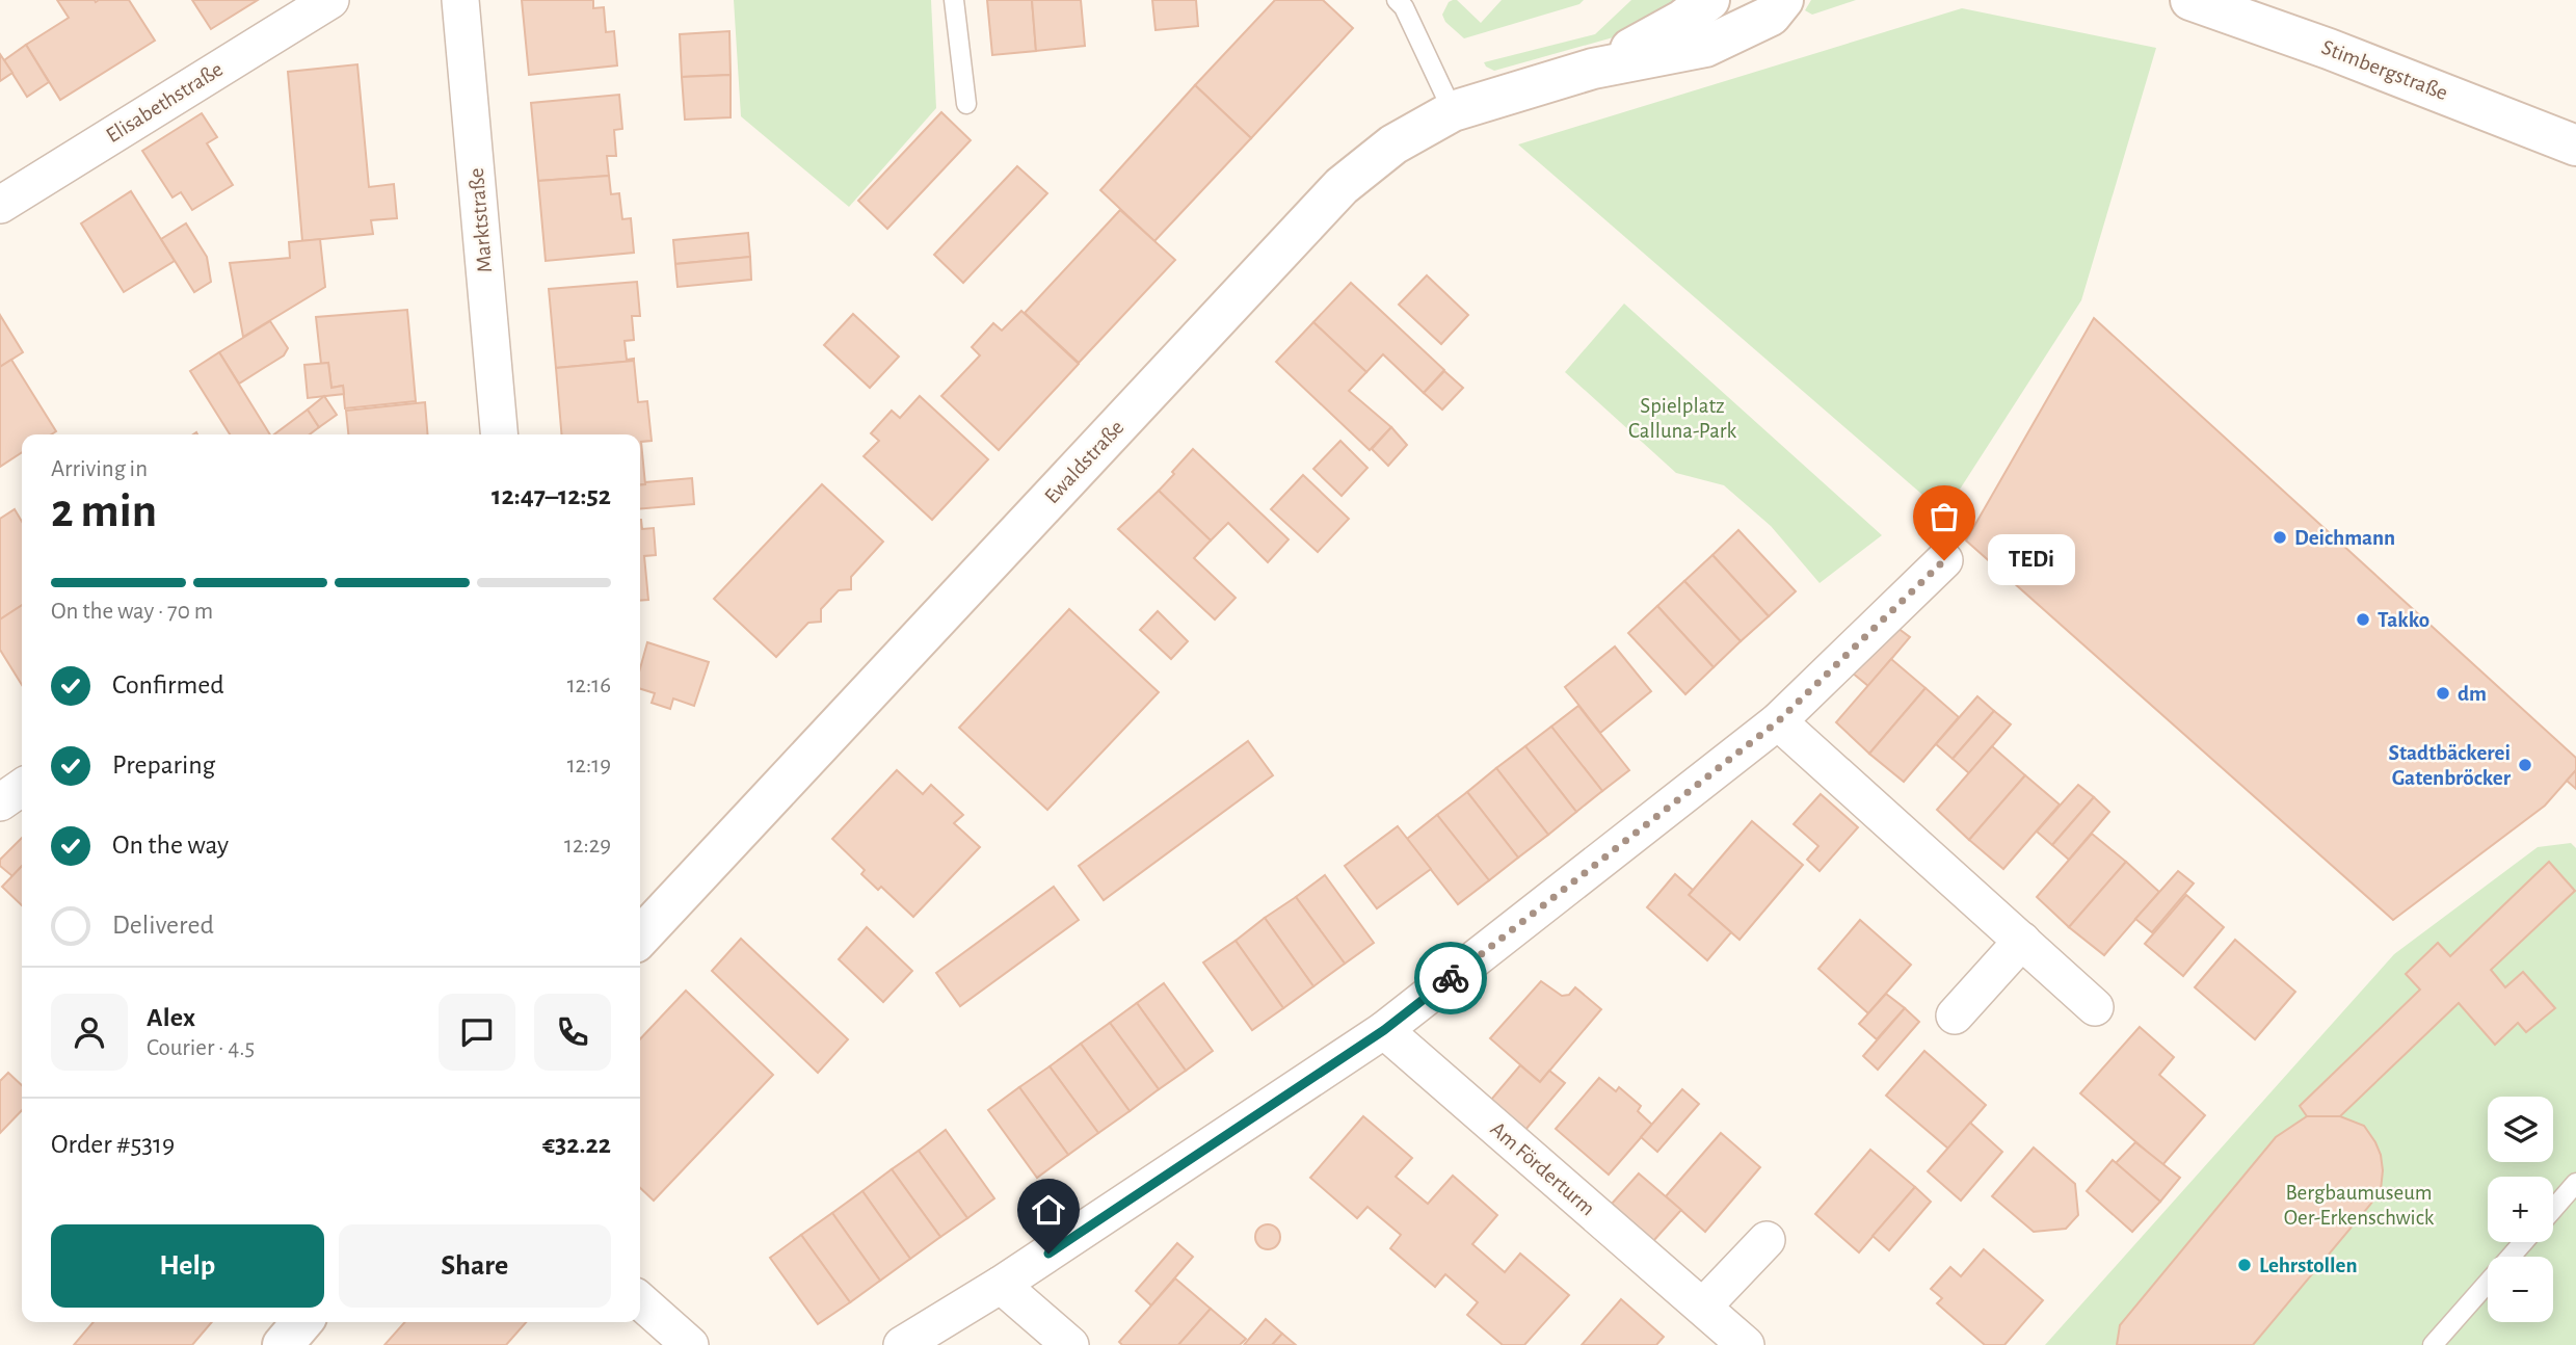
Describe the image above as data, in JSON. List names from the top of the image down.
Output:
{
  "streets": {
    "street": [
      "Stimbergstraße",
      "Elisabethstraße",
      "Marktstraße",
      "Ewaldstraße",
      "Am Förderturm"
    ]
  },
  "parks": ["Spielplatz Calluna-Park", "Bergbaumuseum Oer-Erkenschwick"],
  "places": [
    "Deichmann",
    "TEDi",
    "Takko",
    "dm",
    "Stadtbäckerei Gatenbröcker",
    "Lehrstollen"
  ],
  "page": {
    "heading": ["2 min", "Arriving in", "12:47–12:52"],
    "panel": [
      "Alex",
      "Courier · 4.5",
      "Order #5319",
      "€32.22"
    ],
    "bubble": "TEDi",
    "bar": "On the way · 70 m",
    "list": [
      ["Confirmed", "12:16"],
      ["Preparing", "12:19"],
      ["On the way", "12:29"],
      "Delivered"
    ],
    "map_buttons": ["+", "−"],
    "buttons": ["Help", "Share"]
  }
}
